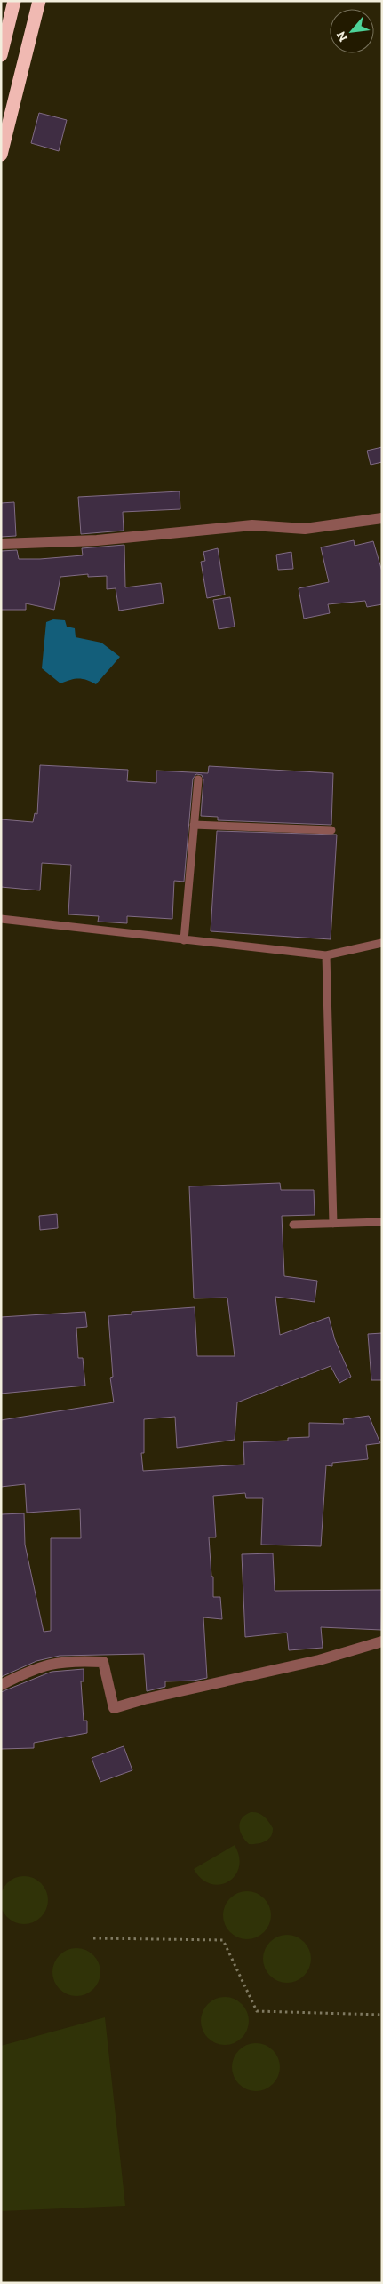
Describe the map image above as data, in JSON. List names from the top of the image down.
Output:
{
  "north": "bottom left"
}
